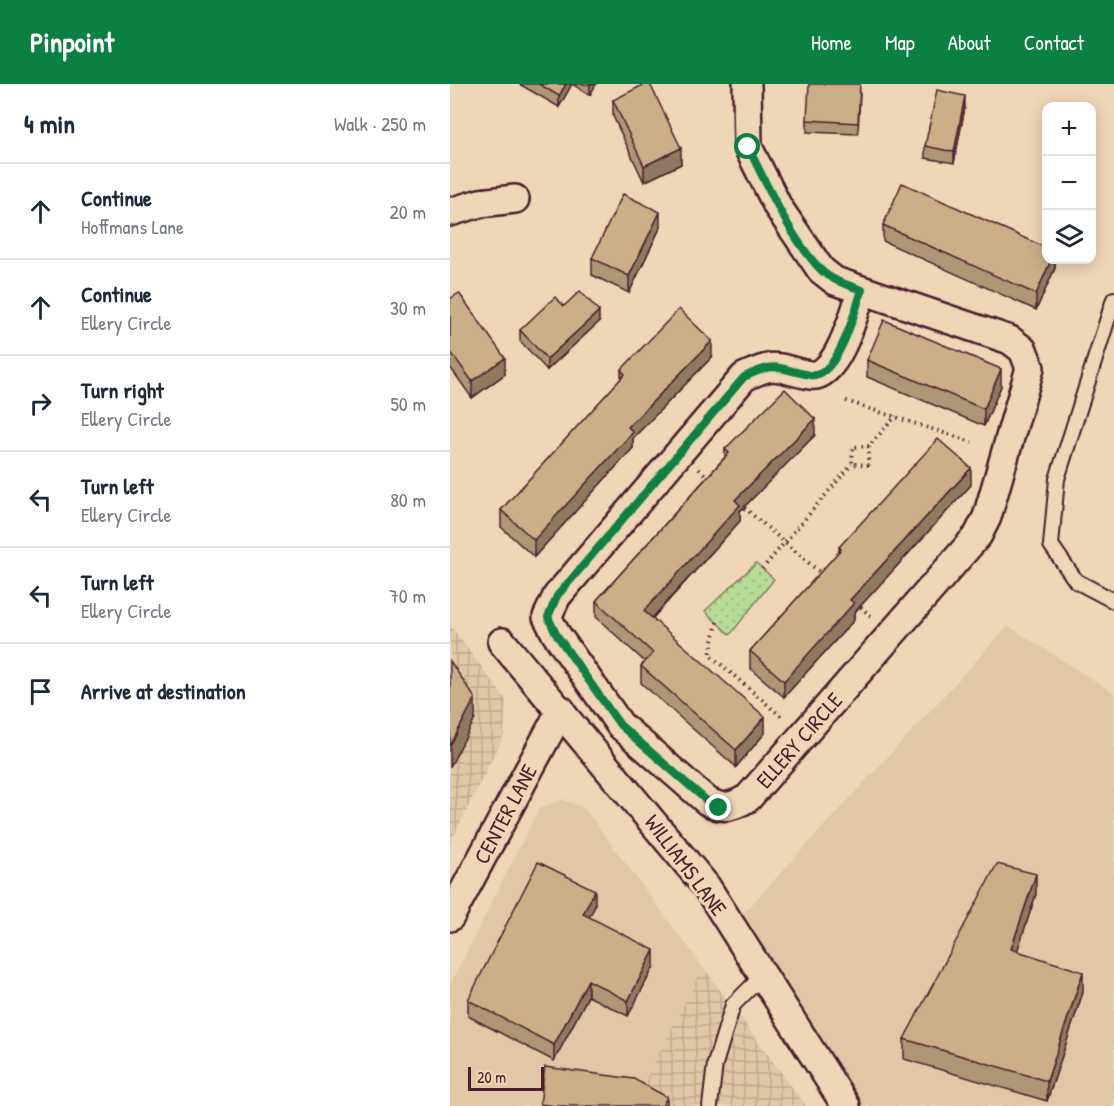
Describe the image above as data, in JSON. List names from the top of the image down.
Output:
{
  "streets": {
    "street": ["ELLERY CIRCLE", "CENTER LANE", "WILLIAMS LANE"]
  },
  "crossings": [
    ["CENTER LANE", "WILLIAMS LANE"]
  ],
  "scale_bar": "20 m",
  "page": {
    "header": "Pinpoint",
    "nav": [
      "Home",
      "Map",
      "About",
      "Contact"
    ],
    "heading": ["4 min", "Walk · 250 m"],
    "map_buttons": ["+", "−"],
    "list": [
      ["Continue", "Hoffmans Lane", "20 m"],
      ["Continue", "Ellery Circle", "30 m"],
      ["Turn right", "Ellery Circle", "50 m"],
      ["Turn left", "Ellery Circle", "80 m"],
      ["Turn left", "Ellery Circle", "70 m"],
      "Arrive at destination"
    ],
    "scale": "20 m"
  }
}
